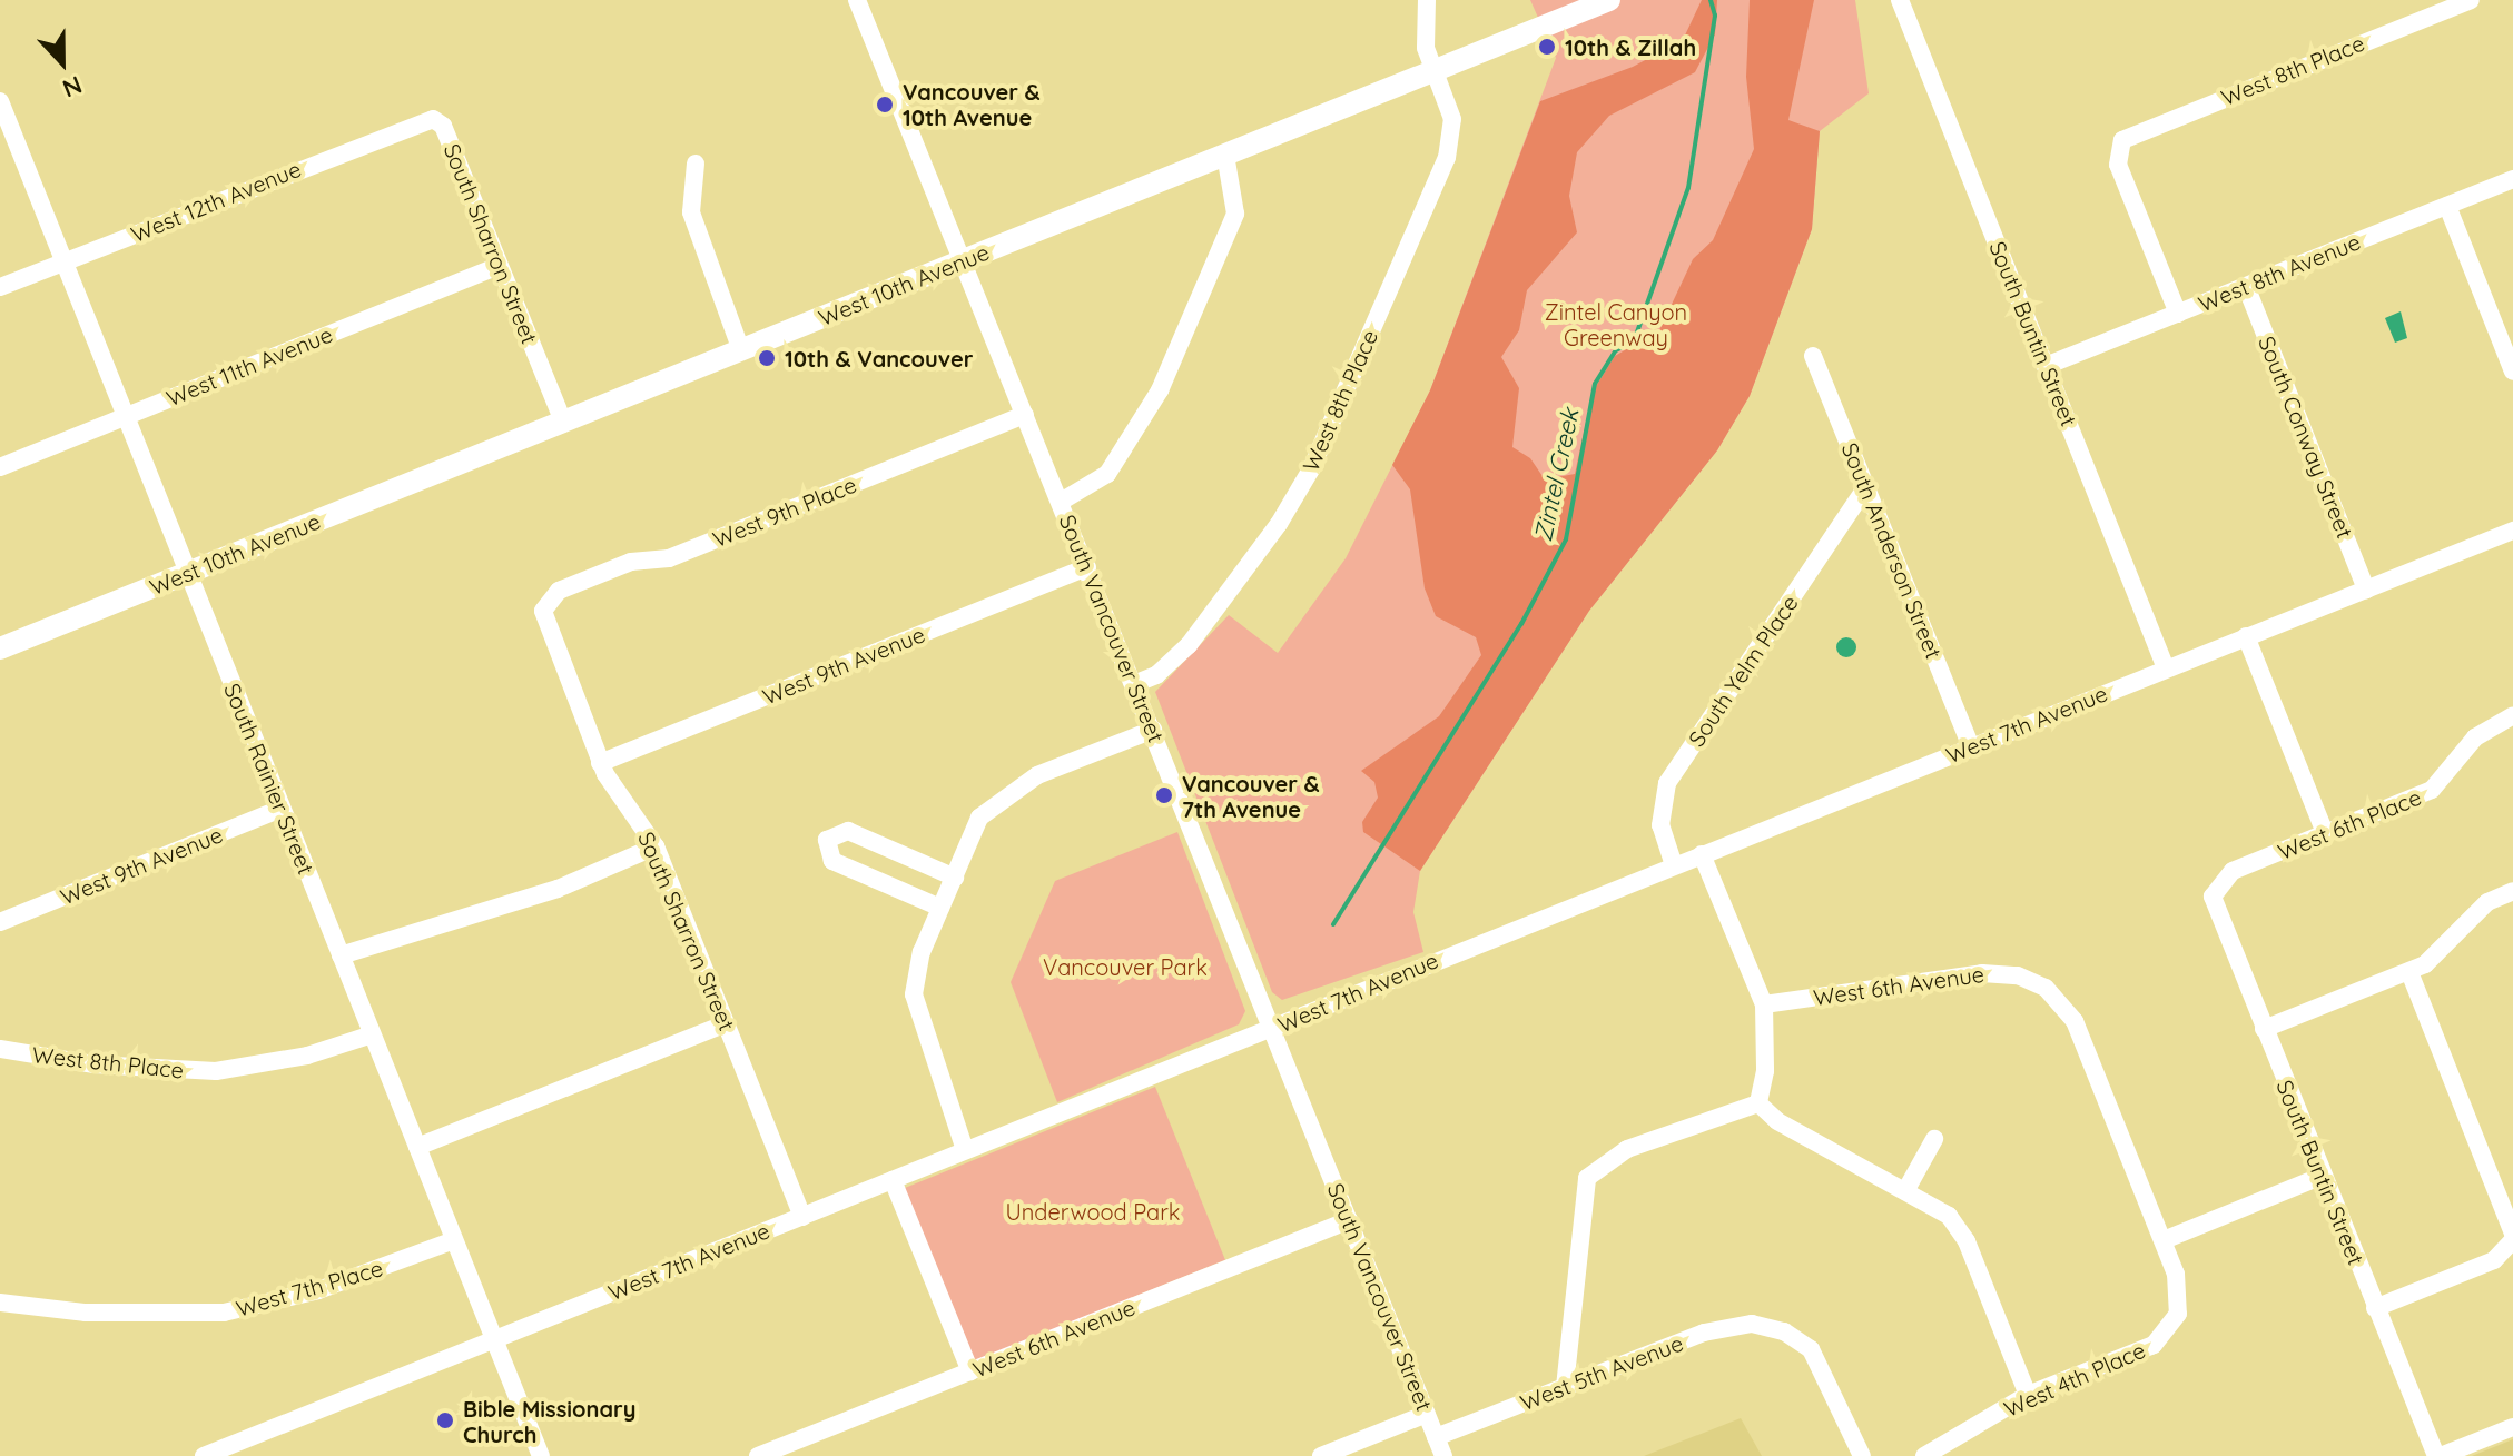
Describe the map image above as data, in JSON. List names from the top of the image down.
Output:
{
  "streets": {
    "main road": ["West 10th Avenue"],
    "street": [
      "West 8th Place",
      "West 12th Avenue",
      "South Sharron Street",
      "West 8th Avenue",
      "South Buntin Street",
      "West 11th Avenue",
      "South Conway Street",
      "West 9th Place",
      "South Anderson Street",
      "South Vancouver Street",
      "West 9th Avenue",
      "South Yelm Place",
      "West 7th Avenue",
      "South Rainier Street",
      "West 6th Place",
      "West 6th Avenue",
      "West 7th Place",
      "West 5th Avenue",
      "West 4th Place"
    ]
  },
  "crossings": [
    ["West 8th Place", "West 8th Avenue"],
    ["West 8th Place", "West 10th Avenue"],
    ["West 8th Place", "South Vancouver Street"],
    ["West 8th Place", "South Rainier Street"],
    ["West 12th Avenue", "South Sharron Street"],
    ["West 12th Avenue", "South Rainier Street"],
    ["South Sharron Street", "West 10th Avenue"],
    ["South Sharron Street", "West 11th Avenue"],
    ["South Sharron Street", "West 9th Place"],
    ["South Sharron Street", "West 9th Avenue"],
    ["South Sharron Street", "West 7th Avenue"],
    ["West 8th Avenue", "South Buntin Street"],
    ["West 8th Avenue", "South Conway Street"],
    ["West 10th Avenue", "South Vancouver Street"],
    ["West 10th Avenue", "South Rainier Street"],
    ["South Buntin Street", "West 7th Avenue"],
    ["South Buntin Street", "West 6th Place"],
    ["West 11th Avenue", "South Rainier Street"],
    ["South Conway Street", "West 7th Avenue"],
    ["West 9th Place", "South Vancouver Street"],
    ["South Anderson Street", "South Yelm Place"],
    ["South Anderson Street", "West 7th Avenue"],
    ["South Vancouver Street", "West 9th Avenue"],
    ["South Vancouver Street", "West 7th Avenue"],
    ["South Vancouver Street", "West 6th Avenue"],
    ["South Vancouver Street", "West 5th Avenue"],
    ["West 9th Avenue", "South Rainier Street"],
    ["South Yelm Place", "West 7th Avenue"],
    ["West 7th Avenue", "South Rainier Street"],
    ["South Rainier Street", "West 7th Place"],
    ["West 6th Avenue", "West 4th Place"]
  ],
  "water": ["Zintel Creek"],
  "parks": ["Zintel Canyon Greenway", "Vancouver Park", "Underwood Park"],
  "places": [
    "10th & Zillah",
    "Vancouver & 10th Avenue",
    "10th & Vancouver",
    "Vancouver & 7th Avenue",
    "Bible Missionary Church"
  ],
  "north": "bottom"
}
